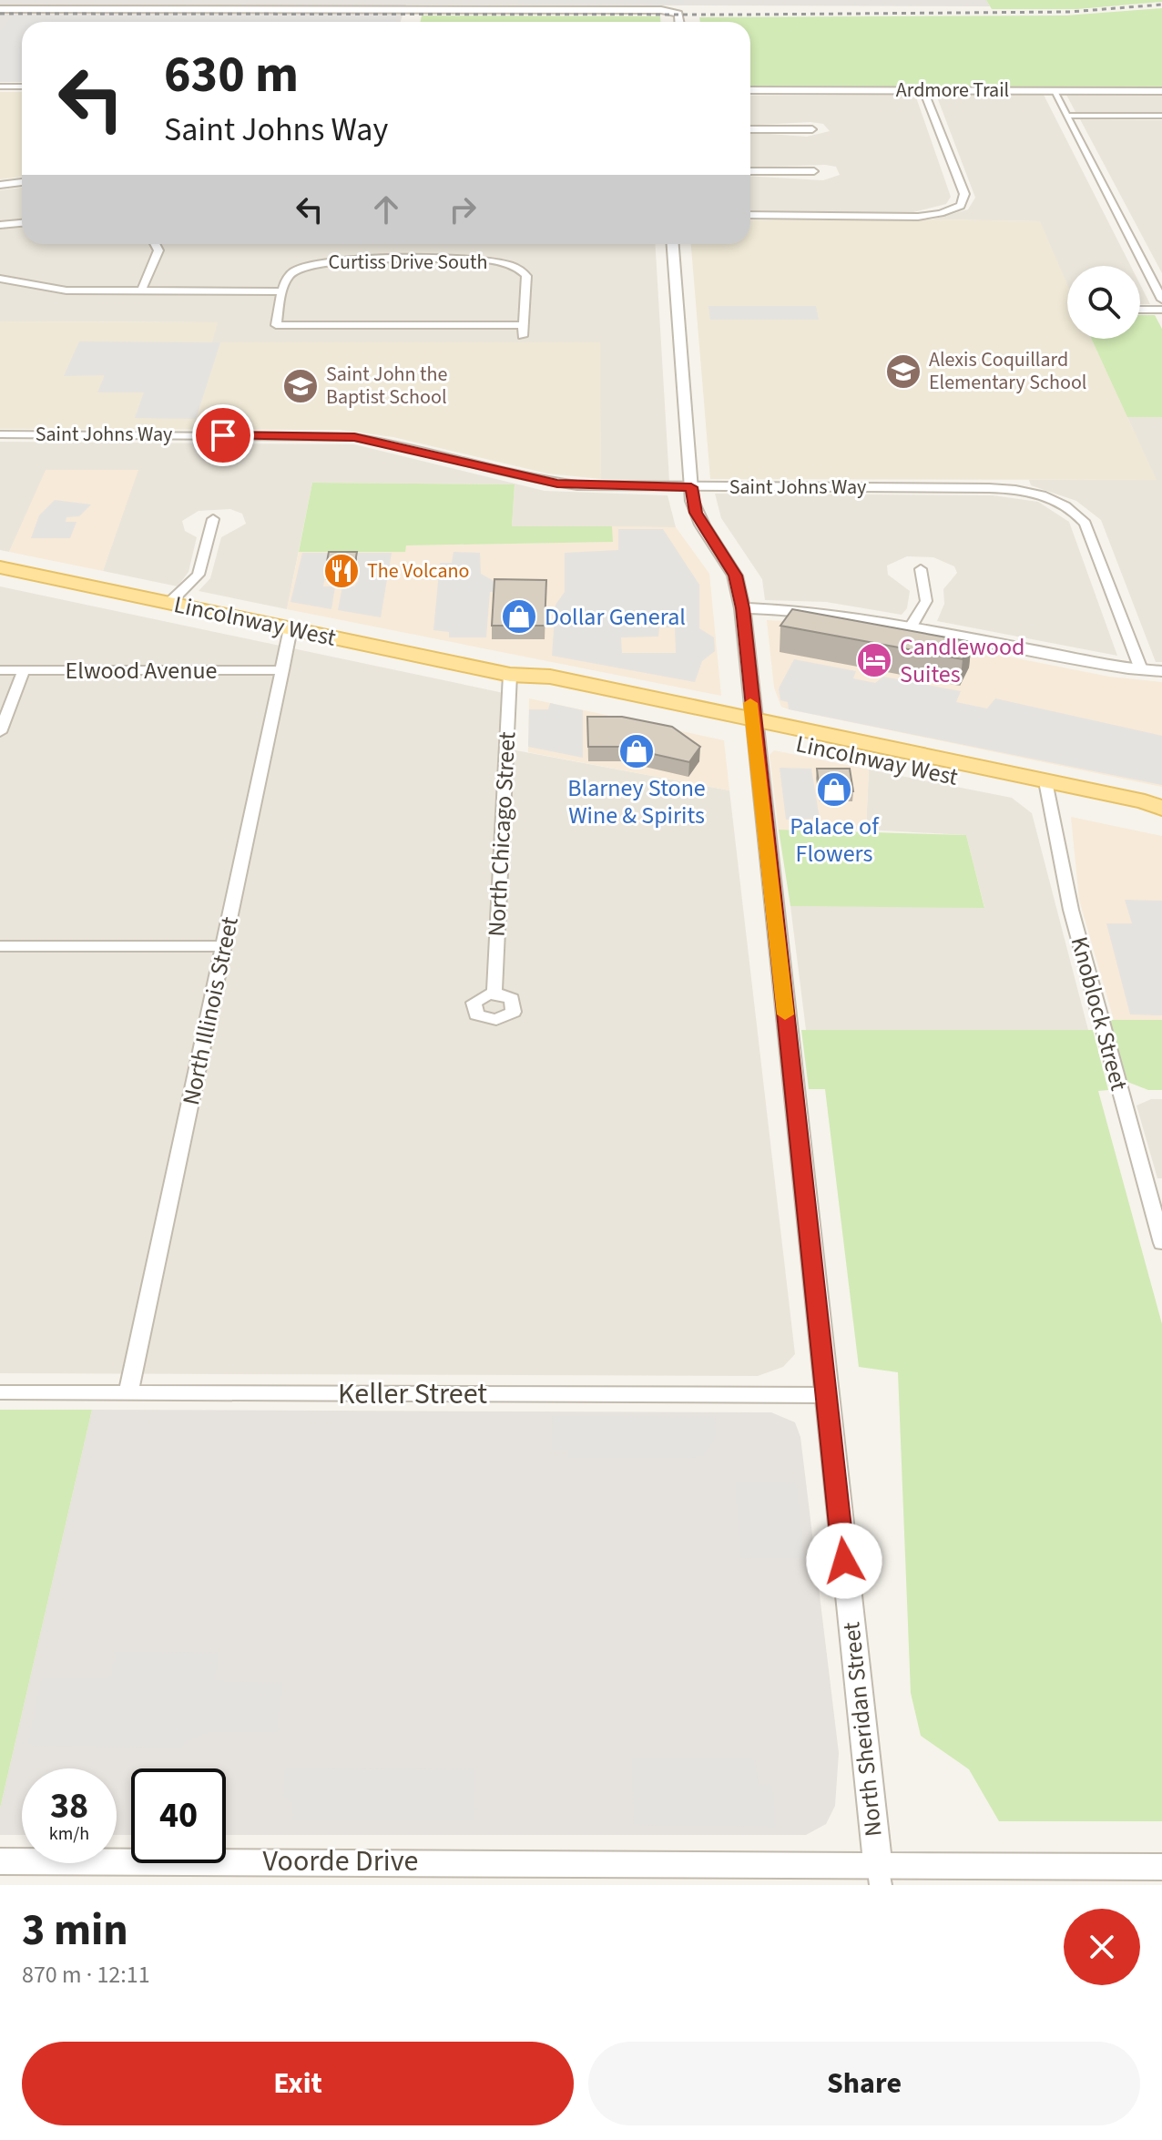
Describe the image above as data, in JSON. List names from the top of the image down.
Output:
{
  "streets": {
    "main road": ["Lincolnway West"],
    "street": [
      "Ardmore Trail",
      "Curtiss Drive South",
      "Saint Johns Way",
      "Elwood Avenue",
      "North Chicago Street",
      "North Illinois Street",
      "Knoblock Street",
      "Keller Street",
      "North Sheridan Street",
      "Voorde Drive"
    ]
  },
  "crossings": [
    ["Saint Johns Way", "North Sheridan Street"],
    ["Lincolnway West", "North Chicago Street"],
    ["Lincolnway West", "North Illinois Street"],
    ["Lincolnway West", "Knoblock Street"],
    ["Lincolnway West", "North Sheridan Street"],
    ["Elwood Avenue", "North Illinois Street"],
    ["North Illinois Street", "Keller Street"],
    ["Keller Street", "North Sheridan Street"],
    ["North Sheridan Street", "Voorde Drive"]
  ],
  "places": {
    "school or university": ["Alexis Coquillard Elementary School", "Saint John the Baptist School"],
    "restaurant": ["The Volcano"],
    "shop": ["Dollar General", "Blarney Stone Wine & Spirits", "Palace of Flowers"],
    "hotel": ["Candlewood Suites"]
  },
  "page": {
    "turn": ["630 m", "Saint Johns Way"],
    "speed": "38 km/h",
    "limit": "40",
    "heading": ["3 min", "870 m · 12:11"],
    "buttons": ["Exit", "Share"]
  }
}
